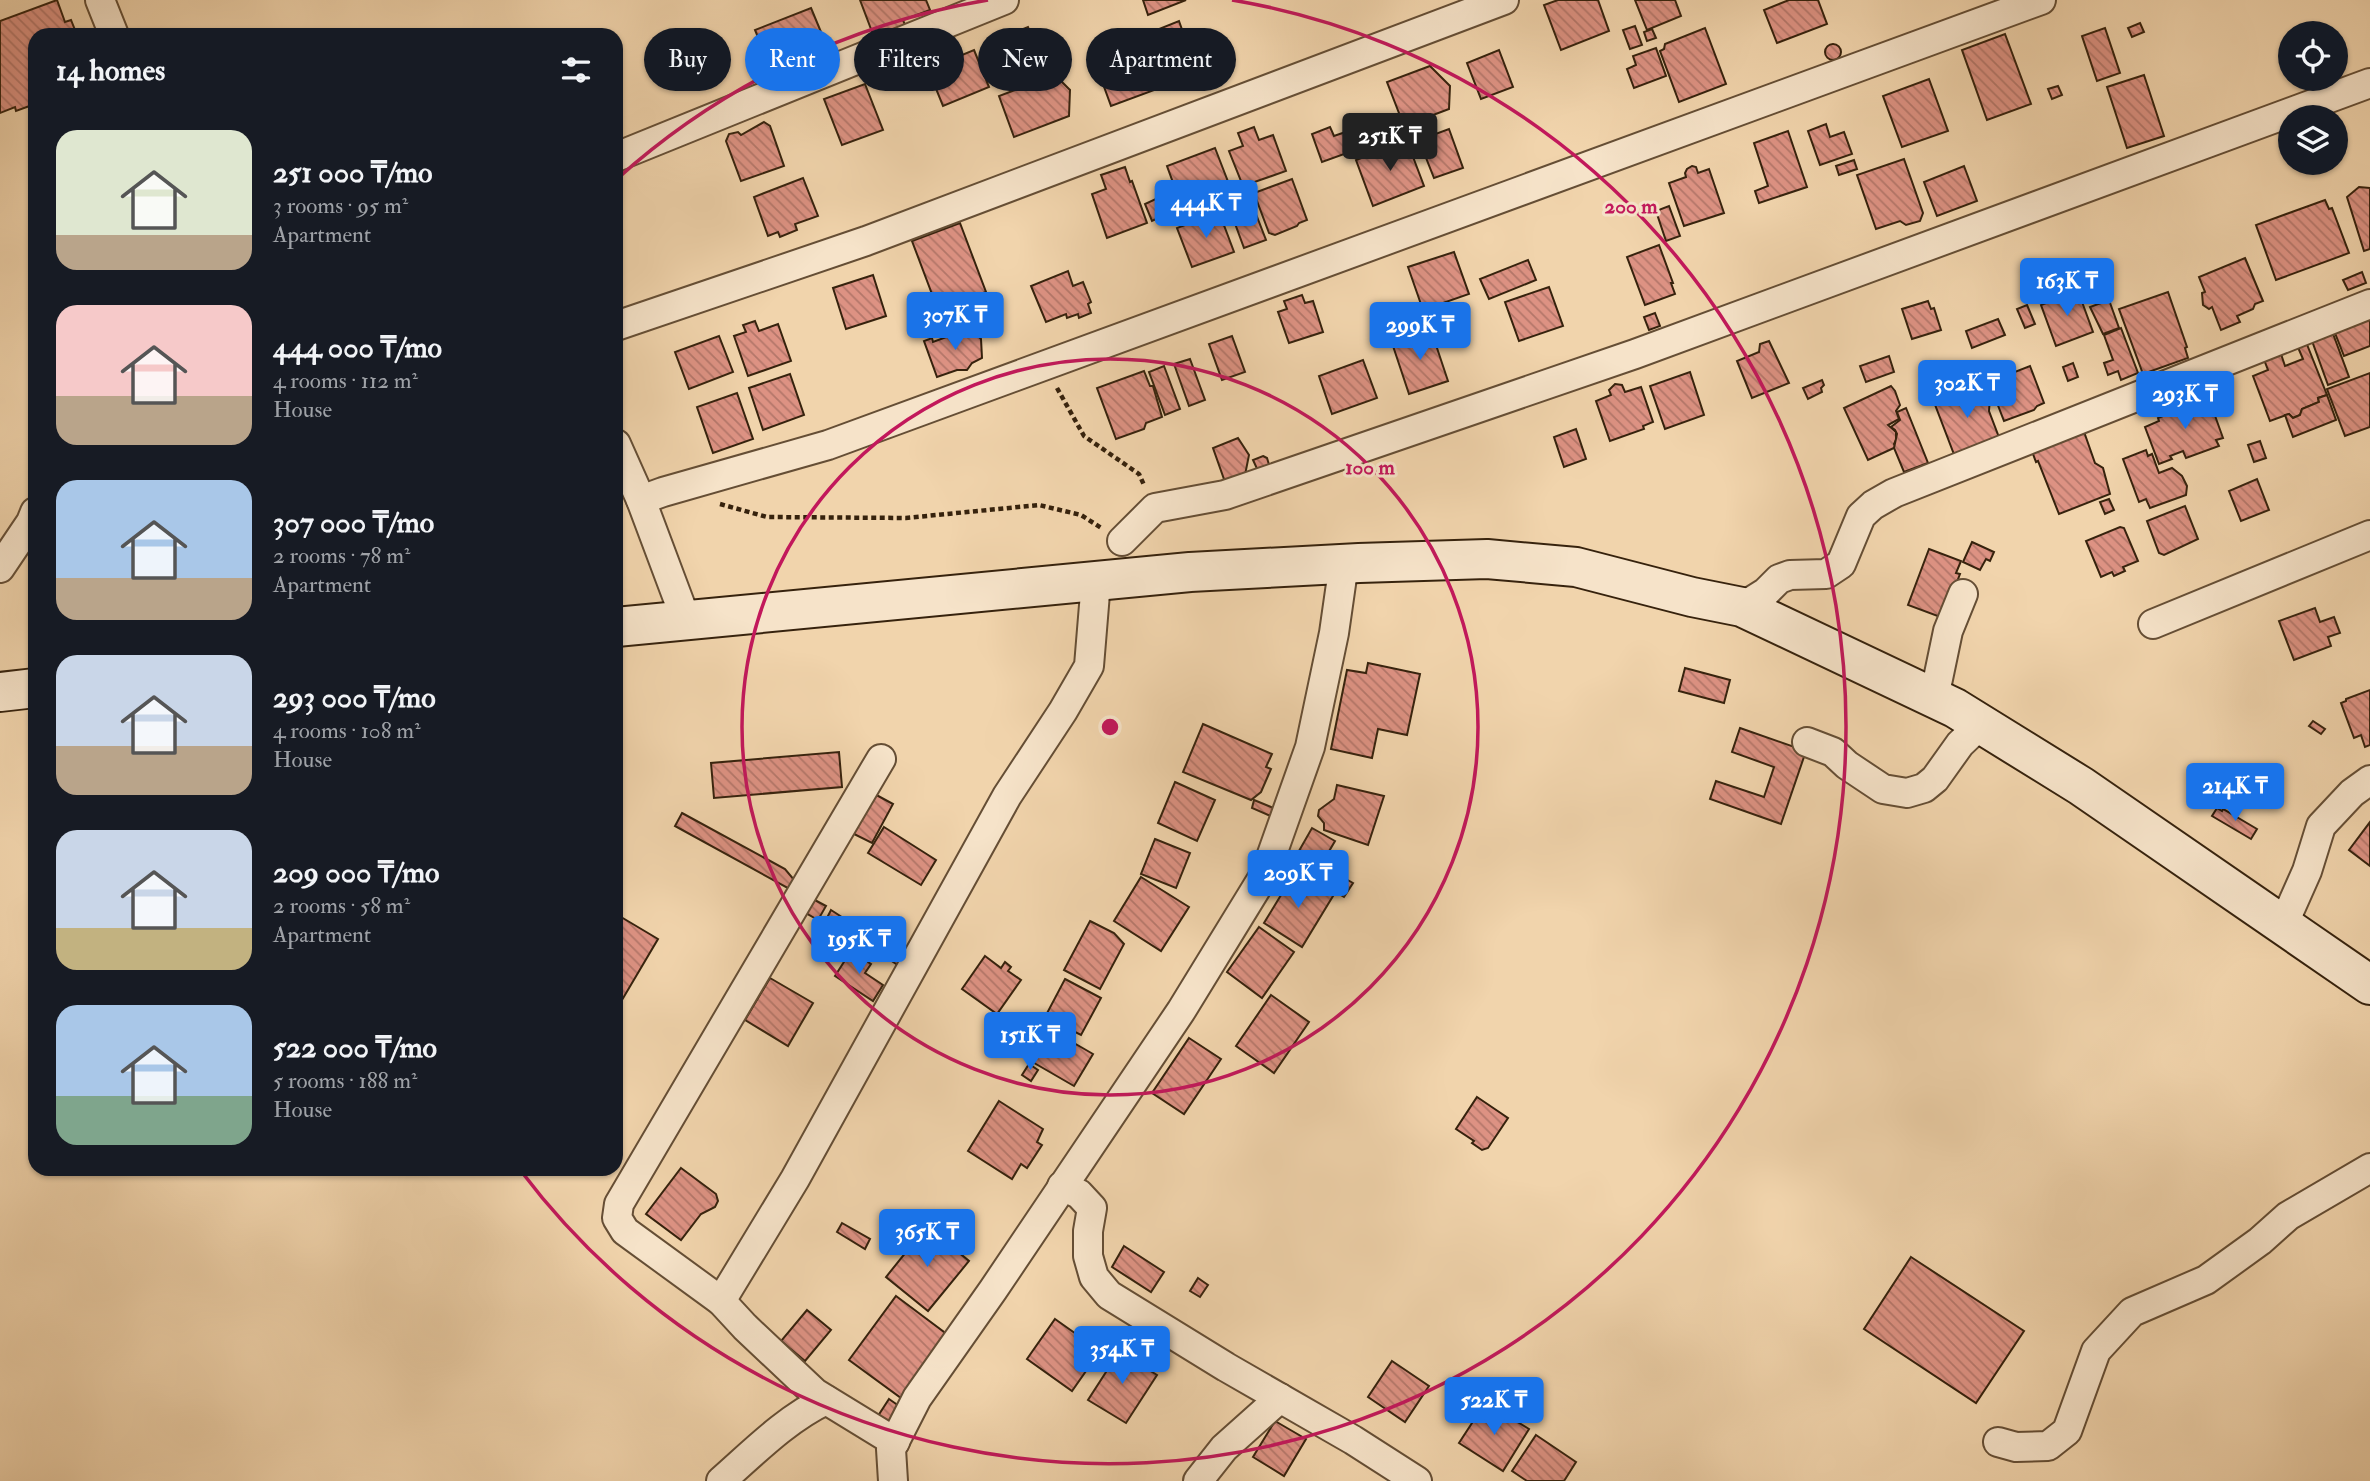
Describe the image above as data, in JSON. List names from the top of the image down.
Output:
{
  "page": {
    "chip": [
      "Buy",
      "Rent",
      "Filters",
      "New",
      "Apartment"
    ],
    "heading": "14 homes",
    "list": [
      {
        "name": "251 000 ₸/mo",
        "note": "3 rooms · 95 m² · Apartment"
      },
      {
        "name": "444 000 ₸/mo",
        "note": "4 rooms · 112 m² · House"
      },
      {
        "name": "307 000 ₸/mo",
        "note": "2 rooms · 78 m² · Apartment"
      },
      {
        "name": "293 000 ₸/mo",
        "note": "4 rooms · 108 m² · House"
      },
      {
        "name": "209 000 ₸/mo",
        "note": "2 rooms · 58 m² · Apartment"
      },
      {
        "name": "522 000 ₸/mo",
        "note": "5 rooms · 188 m² · House"
      }
    ],
    "price": [
      "251K ₸",
      "444K ₸",
      "163K ₸",
      "307K ₸",
      "299K ₸",
      "302K ₸",
      "293K ₸",
      "214K ₸",
      "209K ₸",
      "195K ₸",
      "151K ₸",
      "365K ₸",
      "354K ₸",
      "522K ₸"
    ]
  },
  "rings": ["200 m", "100 m"]
}
